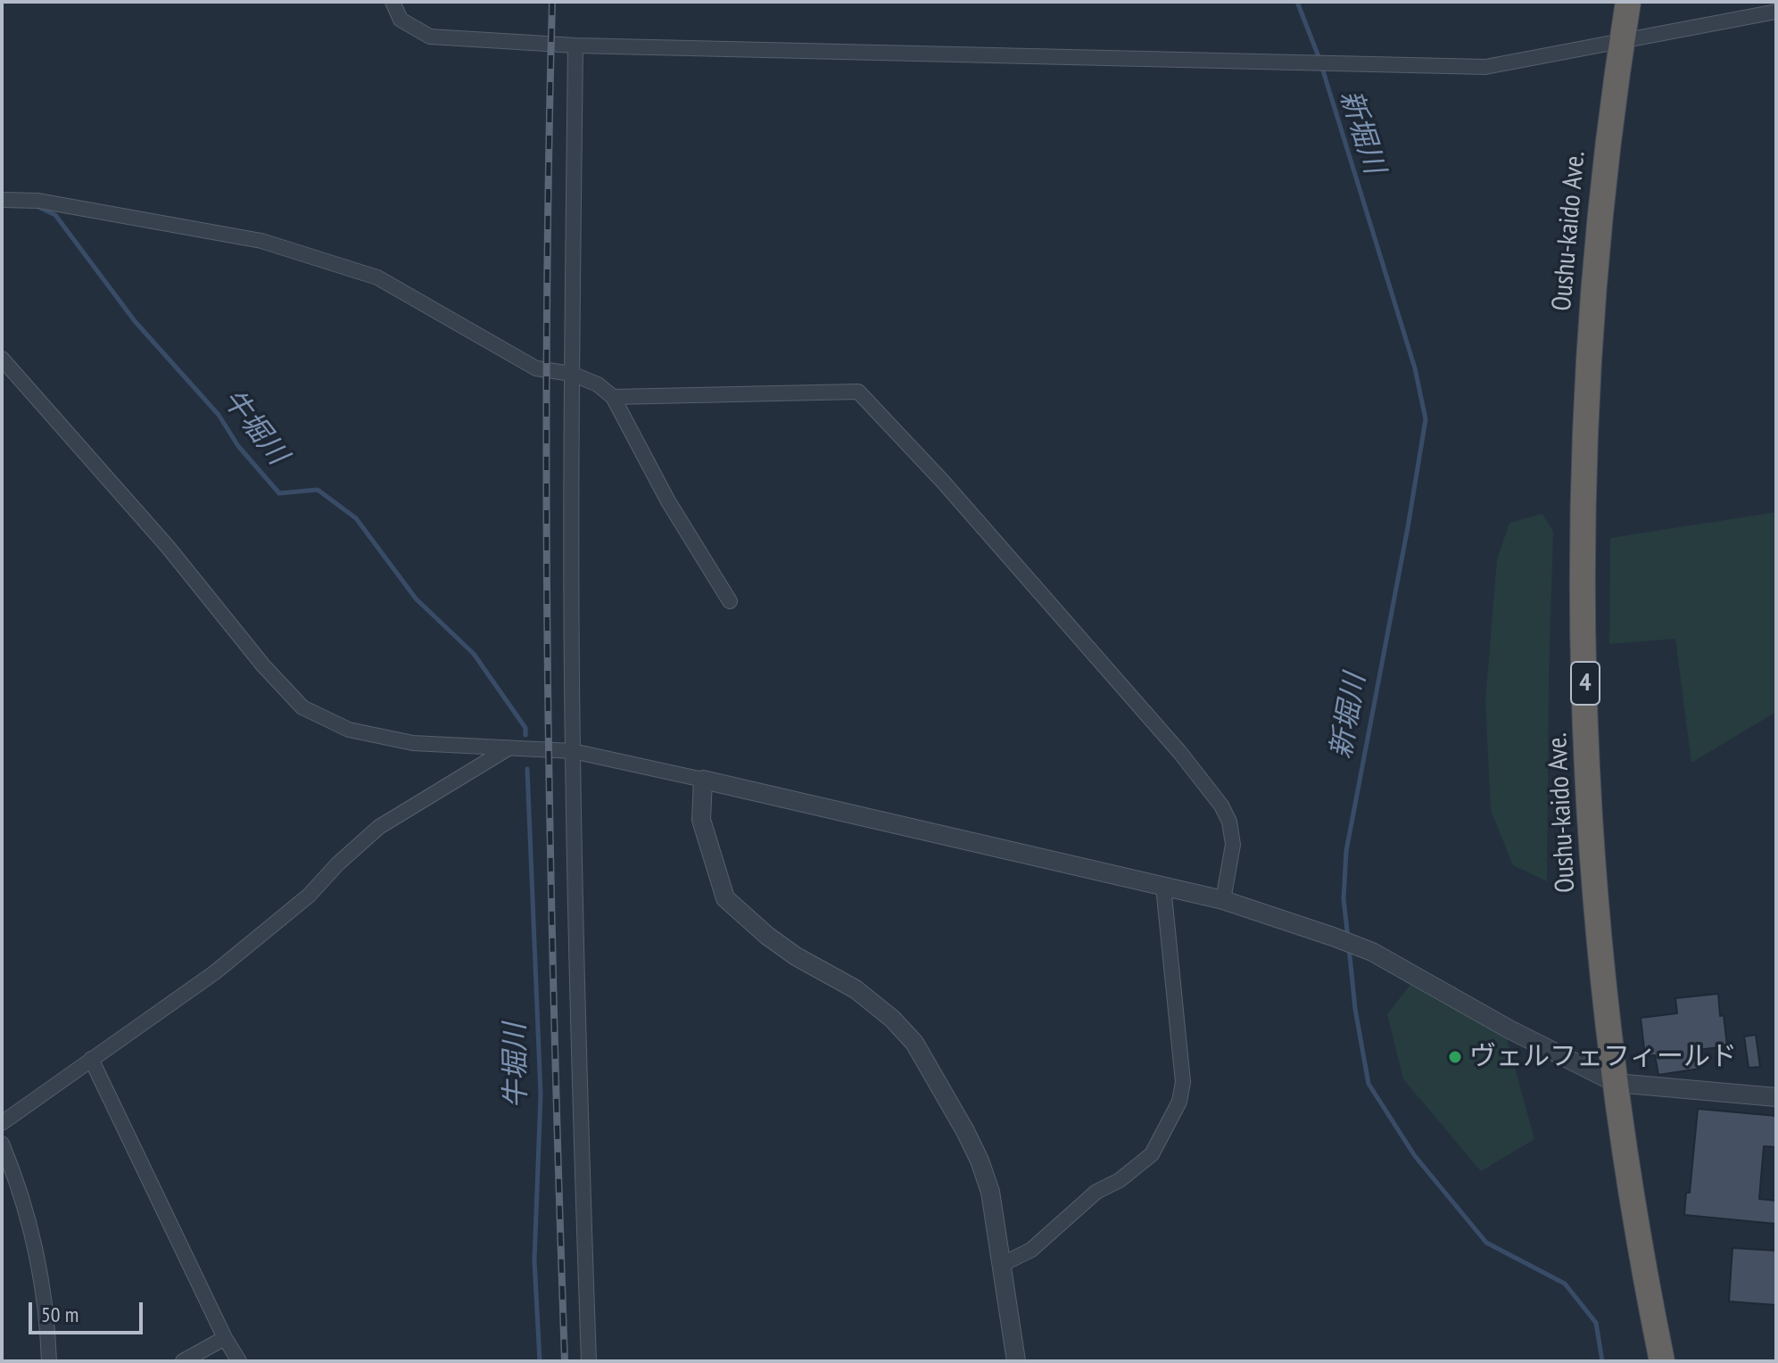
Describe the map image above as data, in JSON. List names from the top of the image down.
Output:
{
  "streets": {
    "highway": ["Oushu-kaido Ave.", "4"]
  },
  "water": ["新堀川", "牛堀川"],
  "places": ["ヴェルフェフィールド"],
  "scale_bar": "50 m"
}
